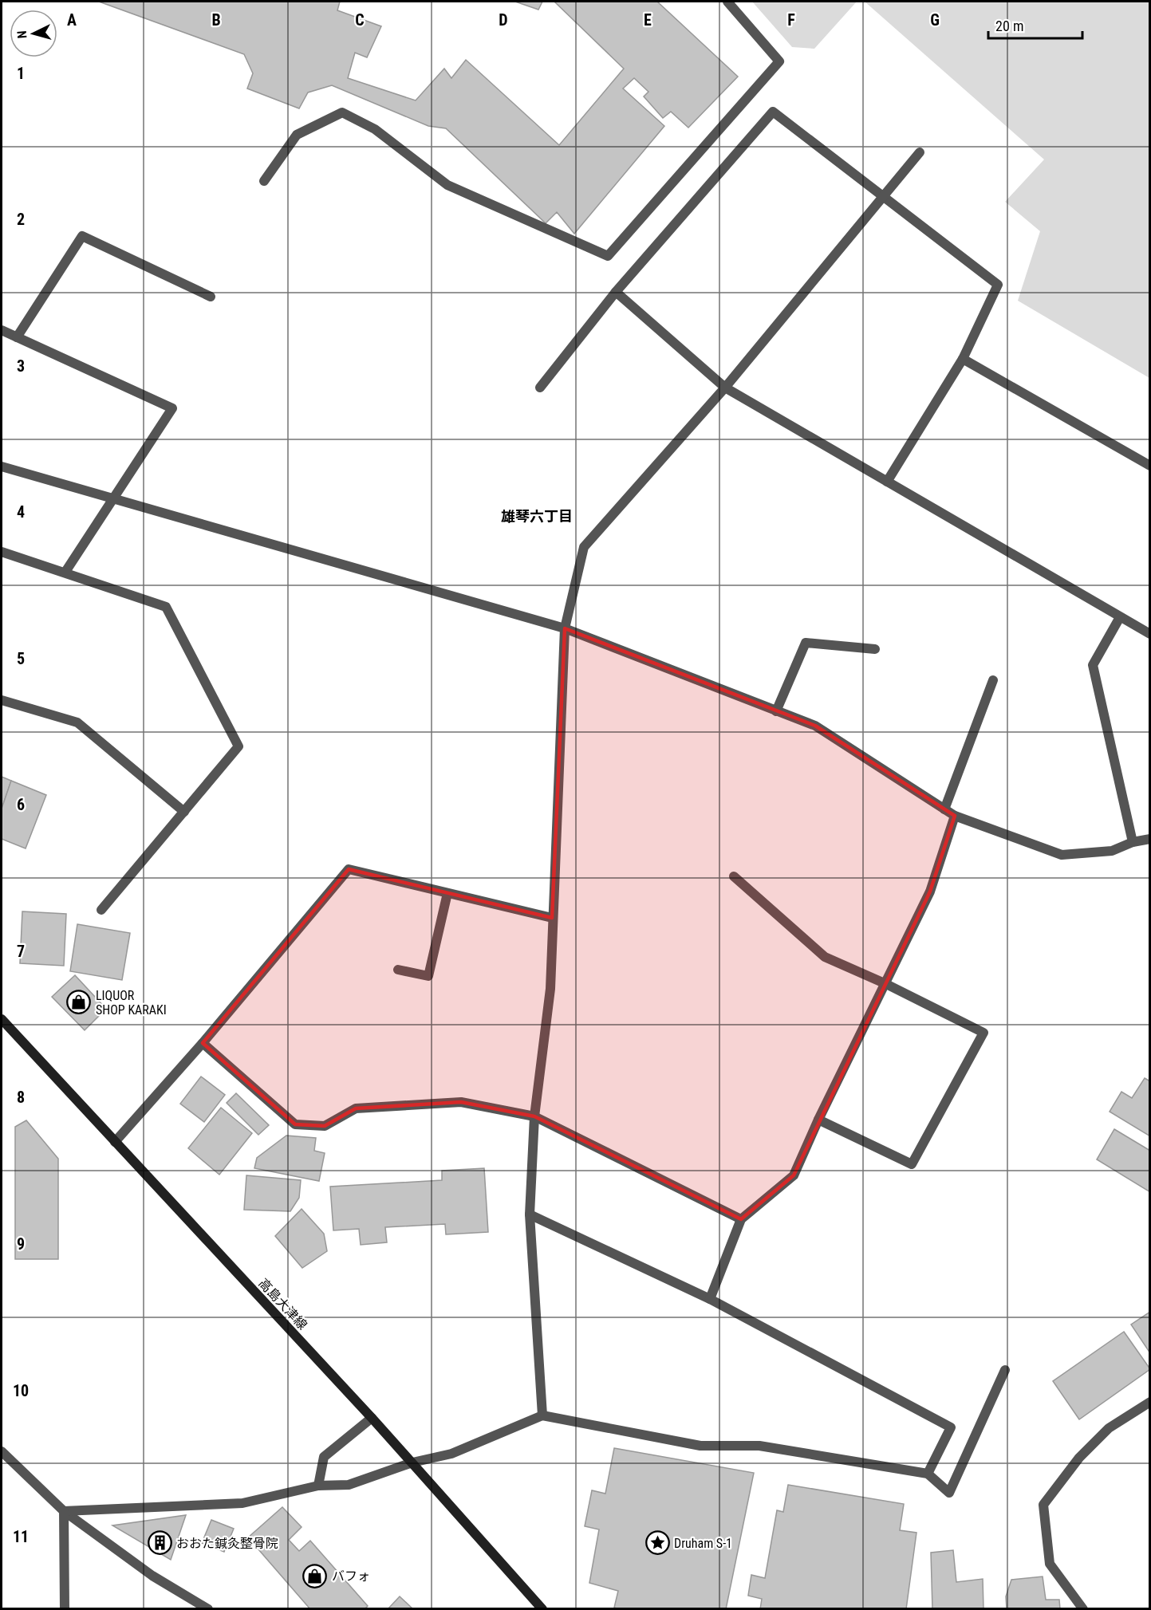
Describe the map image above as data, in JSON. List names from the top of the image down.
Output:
{
  "streets": {
    "main road": ["高島大津線"]
  },
  "districts": ["雄琴六丁目"],
  "places": {
    "shop": ["LIQUOR SHOP KARAKI", "バフォ"],
    "building": ["おおた鍼灸整骨院"],
    "place": ["Druham S-1"]
  },
  "scale_bar": "20 m",
  "north": "left",
  "grid": {
    "columns": [
      "A",
      "B",
      "C",
      "D",
      "E",
      "F",
      "G"
    ],
    "rows": [
      "1",
      "2",
      "3",
      "4",
      "5",
      "6",
      "7",
      "8",
      "9",
      "10",
      "11"
    ]
  }
}
